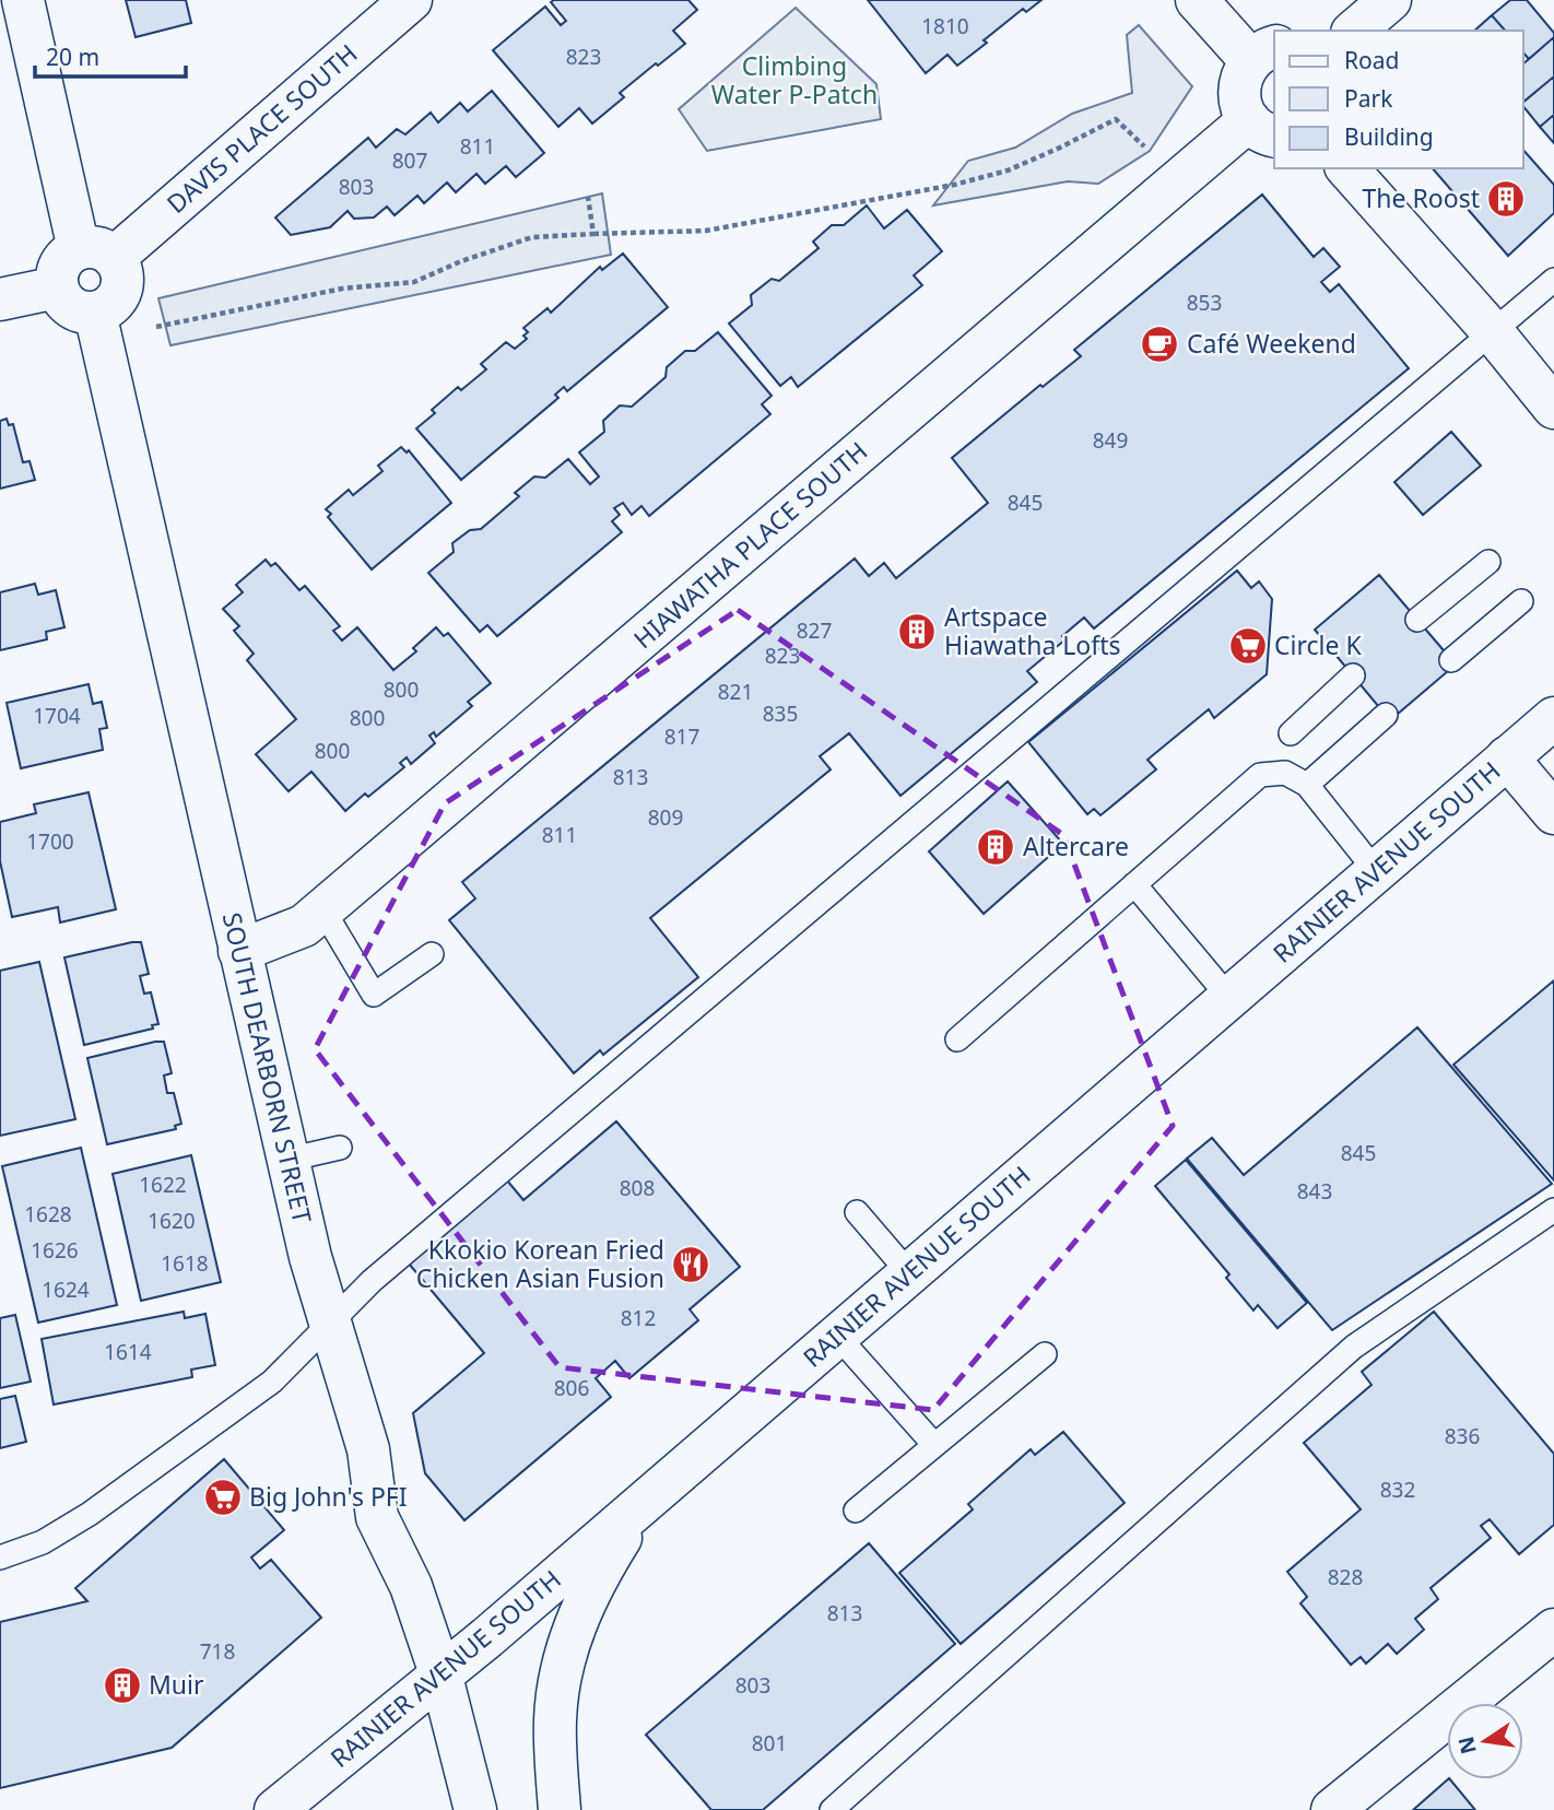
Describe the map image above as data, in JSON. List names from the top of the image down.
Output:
{
  "streets": {
    "street": [
      "DAVIS PLACE SOUTH",
      "HIAWATHA PLACE SOUTH",
      "RAINIER AVENUE SOUTH",
      "SOUTH DEARBORN STREET"
    ]
  },
  "crossings": [
    ["DAVIS PLACE SOUTH", "SOUTH DEARBORN STREET"],
    ["HIAWATHA PLACE SOUTH", "SOUTH DEARBORN STREET"],
    ["RAINIER AVENUE SOUTH", "SOUTH DEARBORN STREET"]
  ],
  "parks": ["Climbing Water P-Patch"],
  "places": {
    "building": [
      "The Roost",
      "Artspace Hiawatha Lofts",
      "Altercare",
      "Muir"
    ],
    "cafe": ["Café Weekend"],
    "supermarket": ["Circle K", "Big John's PFI"],
    "restaurant": ["Kkokio Korean Fried Chicken Asian Fusion"]
  },
  "house_numbers": [
    "1810",
    "823",
    "811",
    "807",
    "803",
    "853",
    "849",
    "845",
    "827",
    "823",
    "800",
    "821",
    "835",
    "1704",
    "800",
    "817",
    "800",
    "813",
    "809",
    "811",
    "1700",
    "845",
    "1622",
    "808",
    "843",
    "1628",
    "1620",
    "1626",
    "1618",
    "1624",
    "812",
    "1614",
    "806",
    "836",
    "832",
    "828",
    "813",
    "718",
    "803",
    "801"
  ],
  "legend": ["Road", "Park", "Building"],
  "scale_bar": "20 m",
  "north": "left"
}
